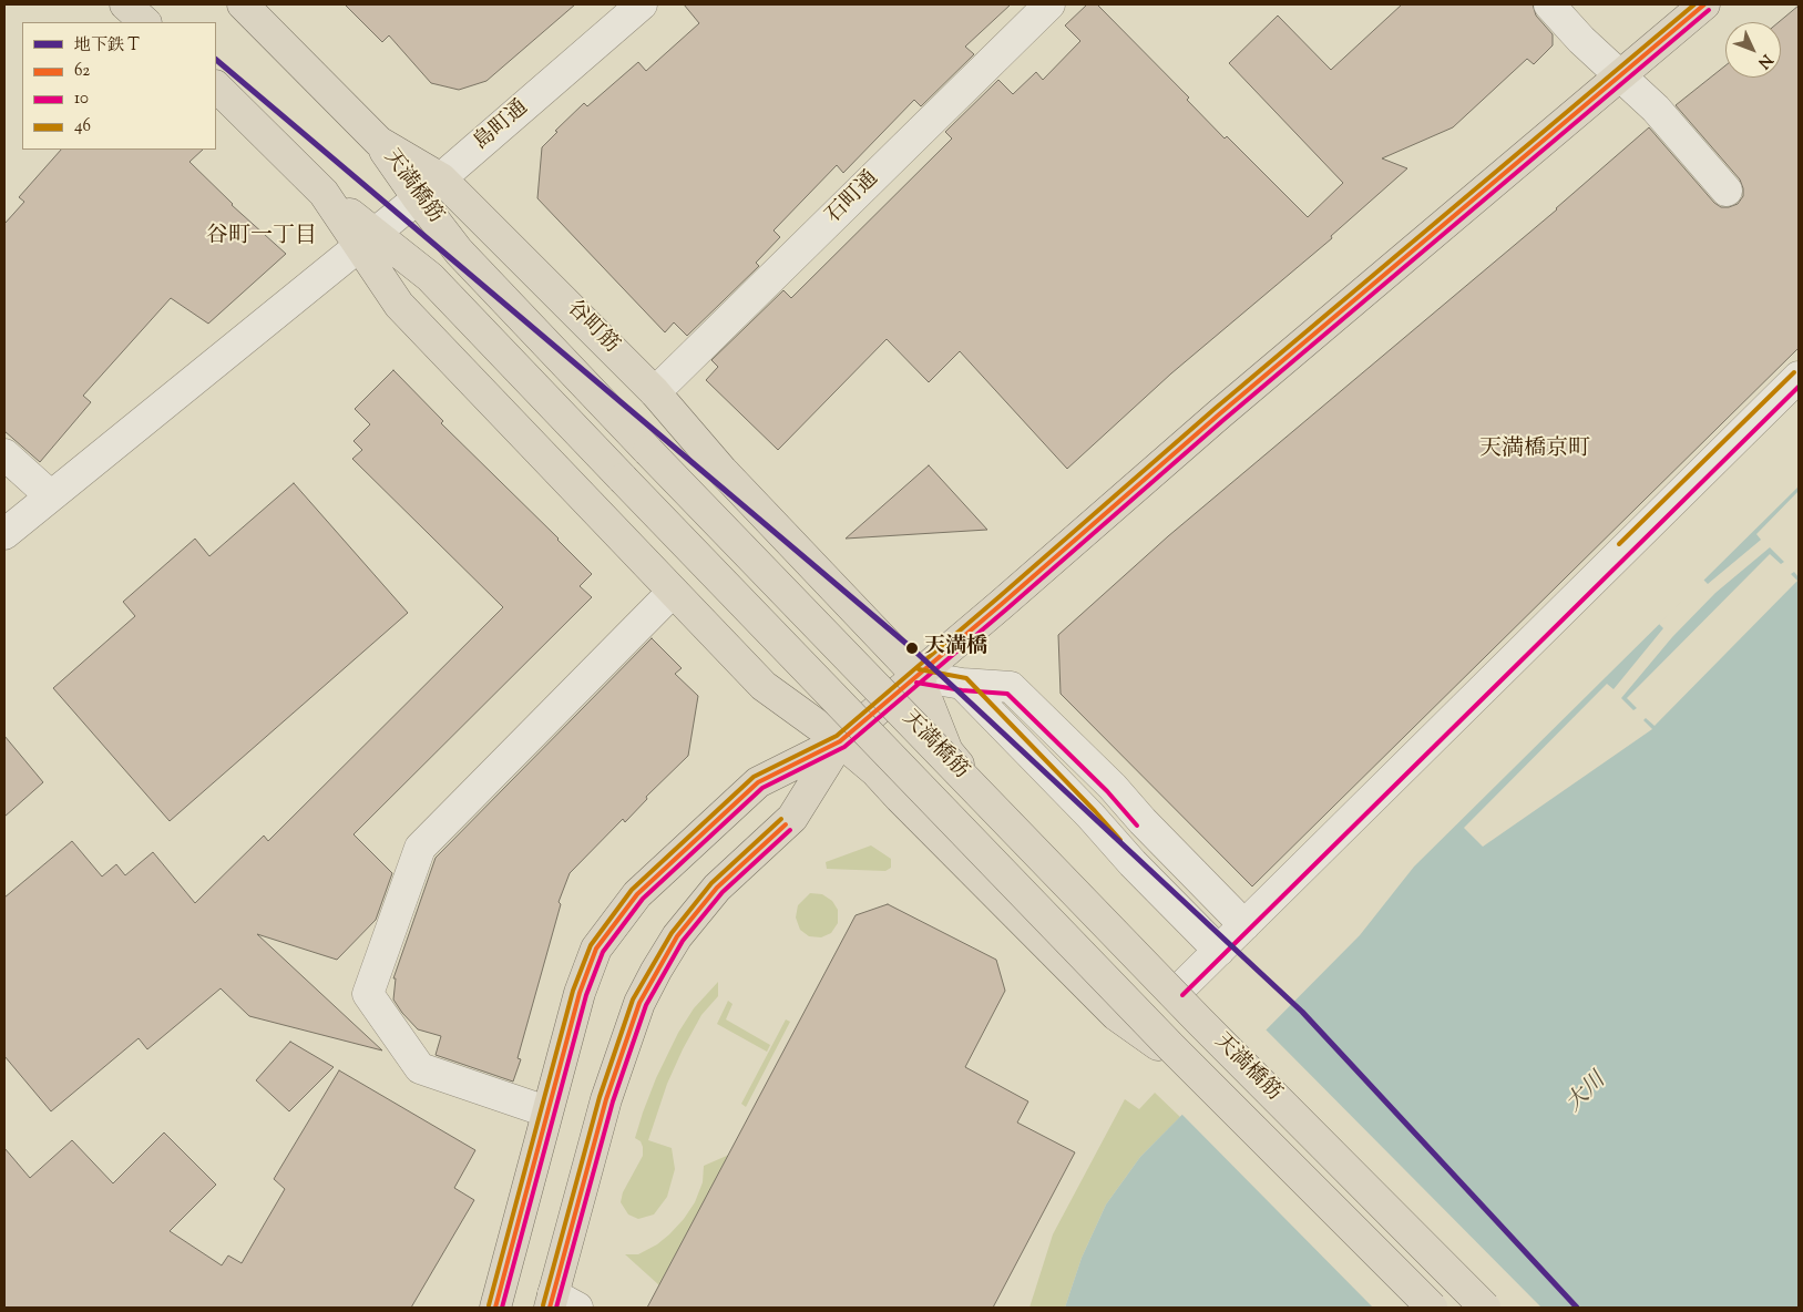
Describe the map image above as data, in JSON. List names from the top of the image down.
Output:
{
  "streets": {
    "main road": ["天満橋筋", "谷町筋"],
    "street": ["島町通", "石町通"]
  },
  "crossings": [
    ["島町通", "天満橋筋"],
    ["島町通", "谷町筋"],
    ["天満橋筋", "谷町筋"],
    ["石町通", "谷町筋"]
  ],
  "districts": ["谷町一丁目", "天満橋京町"],
  "water": ["大川"],
  "places": ["天満橋"],
  "lines": [
    "transit line 62",
    "transit line 46",
    "transit line 10",
    "metro line T"
  ],
  "legend": [
    "地下鉄 T",
    "62",
    "10",
    "46"
  ],
  "north": "bottom right"
}
